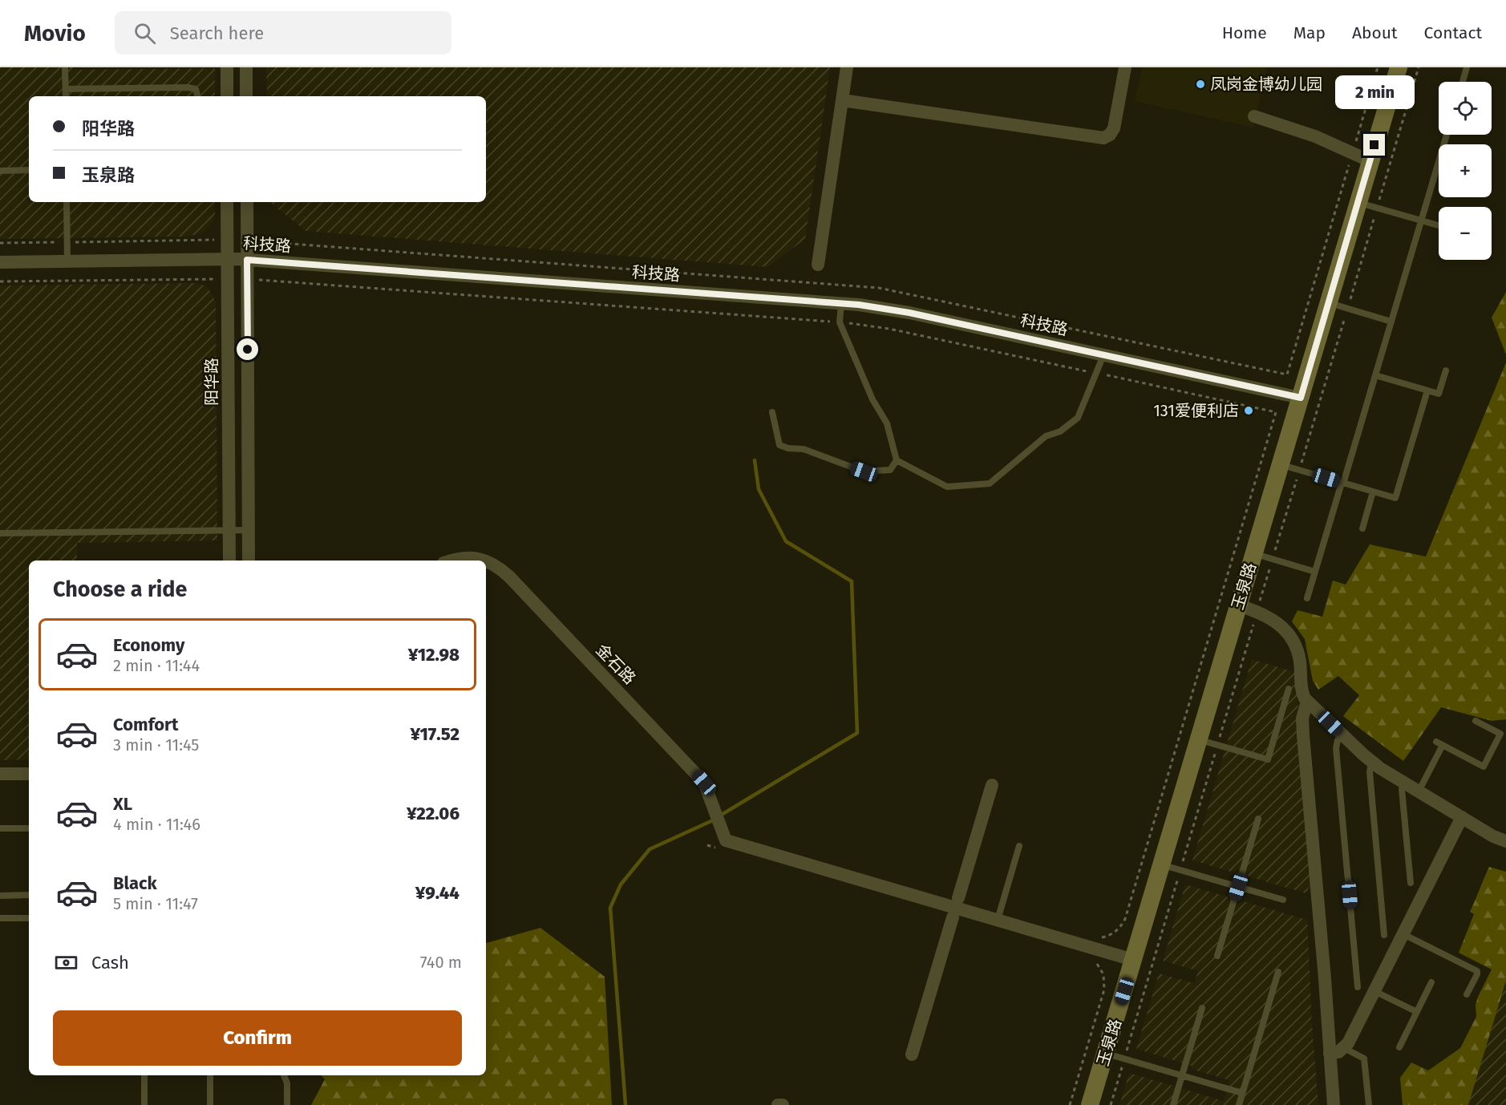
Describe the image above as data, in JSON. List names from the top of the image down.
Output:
{
  "streets": {
    "street": [
      "科技路",
      "阳华路",
      "玉泉路",
      "金石路"
    ]
  },
  "crossings": [
    ["科技路", "阳华路"],
    ["科技路", "玉泉路"]
  ],
  "places": ["凤岗金博幼儿园", "131爱便利店"],
  "page": {
    "header": "Movio",
    "search": "Search here",
    "nav": [
      "Home",
      "Map",
      "About",
      "Contact"
    ],
    "bubble": "2 min",
    "map_buttons": ["+", "−"],
    "banner": ["阳华路", "玉泉路"],
    "heading": "Choose a ride",
    "list": [
      {
        "name": "Economy",
        "note": "2 min · 11:44",
        "value": "¥12.98"
      },
      {
        "name": "Comfort",
        "note": "3 min · 11:45",
        "value": "¥17.52"
      },
      {
        "name": "XL",
        "note": "4 min · 11:46",
        "value": "¥22.06"
      },
      {
        "name": "Black",
        "note": "5 min · 11:47",
        "value": "¥9.44"
      }
    ],
    "pay": ["Cash", "740 m"],
    "buttons": "Confirm"
  }
}
